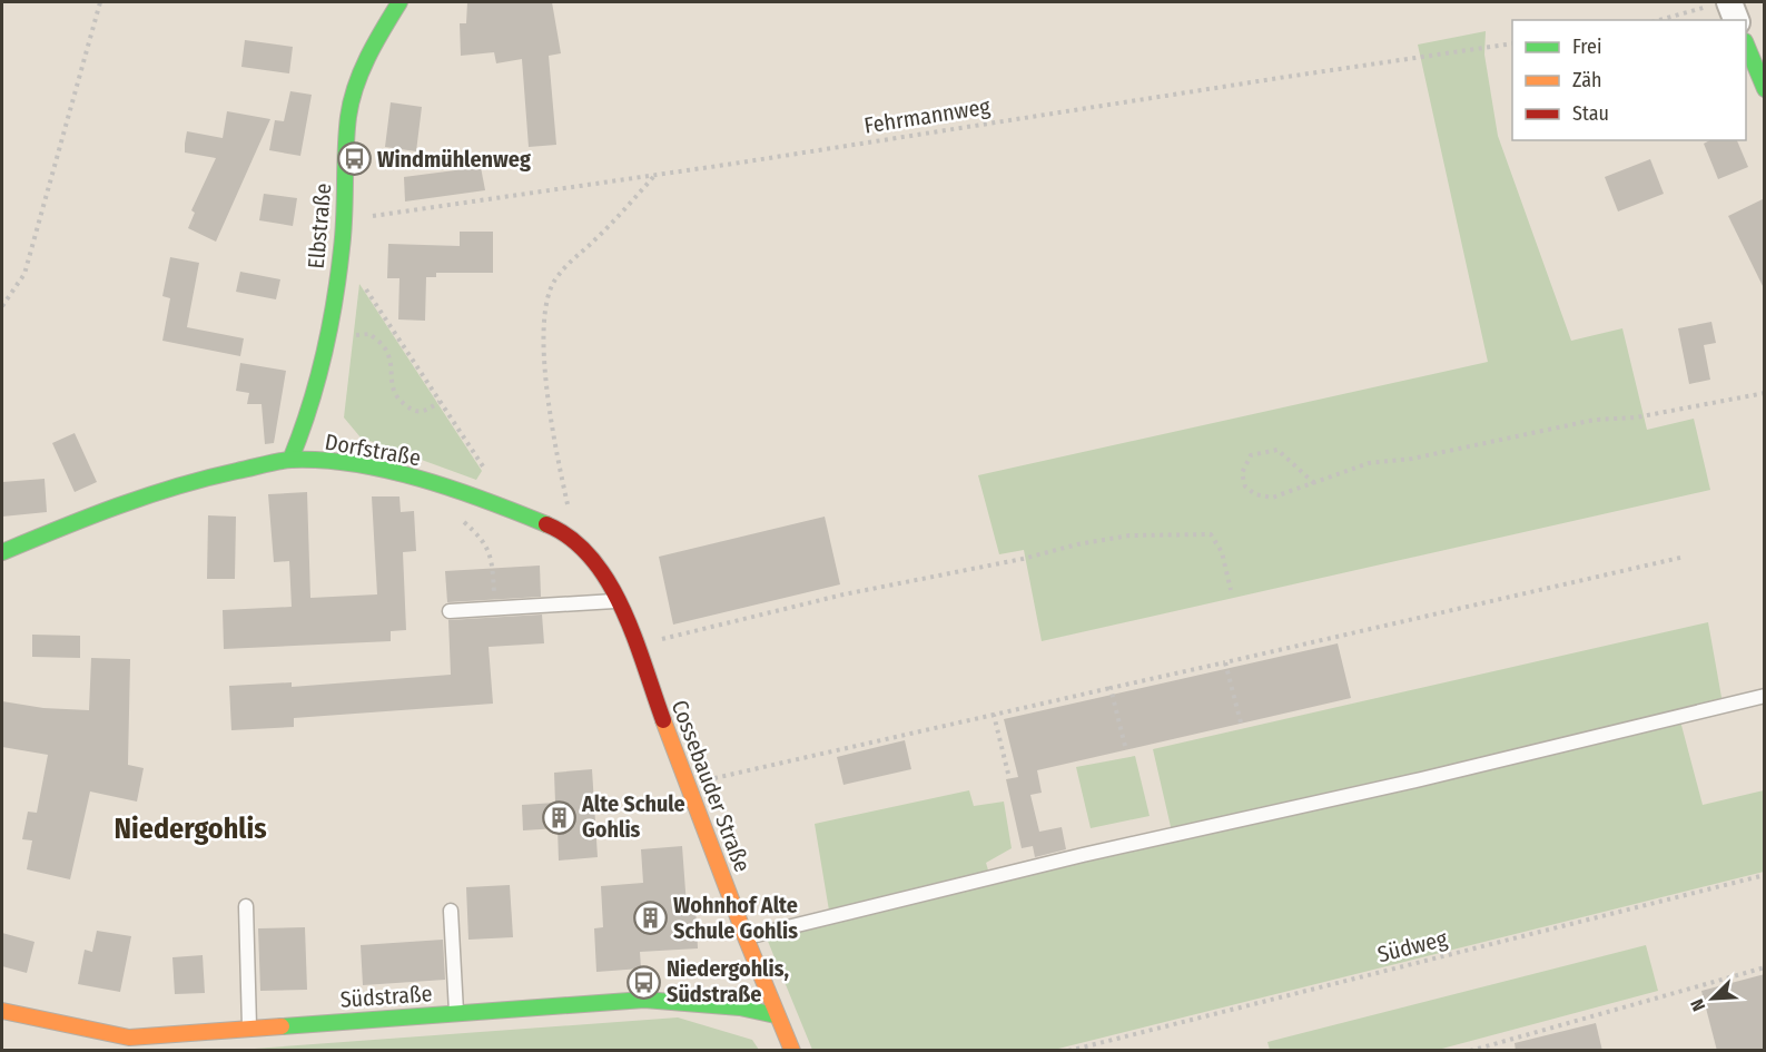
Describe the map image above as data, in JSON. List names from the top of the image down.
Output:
{
  "streets": {
    "street": [
      "Elbstraße",
      "Dorfstraße",
      "Cossebauder Straße",
      "Südstraße"
    ],
    "path": ["Fehrmannweg", "Südweg"]
  },
  "crossings": [
    ["Fehrmannweg", "Elbstraße"],
    ["Elbstraße", "Dorfstraße"],
    ["Dorfstraße", "Cossebauder Straße"],
    ["Cossebauder Straße", "Südstraße"]
  ],
  "districts": ["Niedergohlis"],
  "places": {
    "bus stop": ["Windmühlenweg", "Niedergohlis, Südstraße"],
    "building": ["Alte Schule Gohlis", "Wohnhof Alte Schule Gohlis"]
  },
  "legend": ["Frei", "Zäh", "Stau"],
  "north": "bottom left"
}
